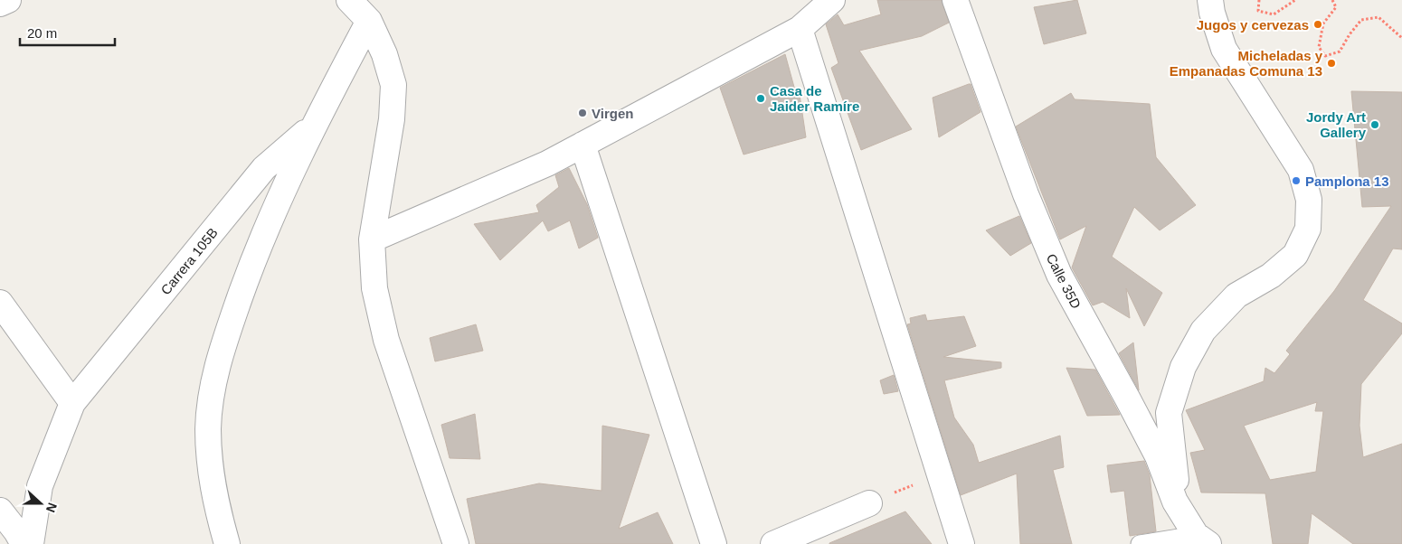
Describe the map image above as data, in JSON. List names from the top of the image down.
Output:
{
  "streets": {
    "street": ["Carrera 105B", "Calle 35D"]
  },
  "places": [
    "Jugos y cervezas",
    "Micheladas y Empanadas Comuna 13",
    "Casa de Jaider Ramíre",
    "Virgen",
    "Jordy Art Gallery",
    "Pamplona 13"
  ],
  "scale_bar": "20 m",
  "north": "right"
}
